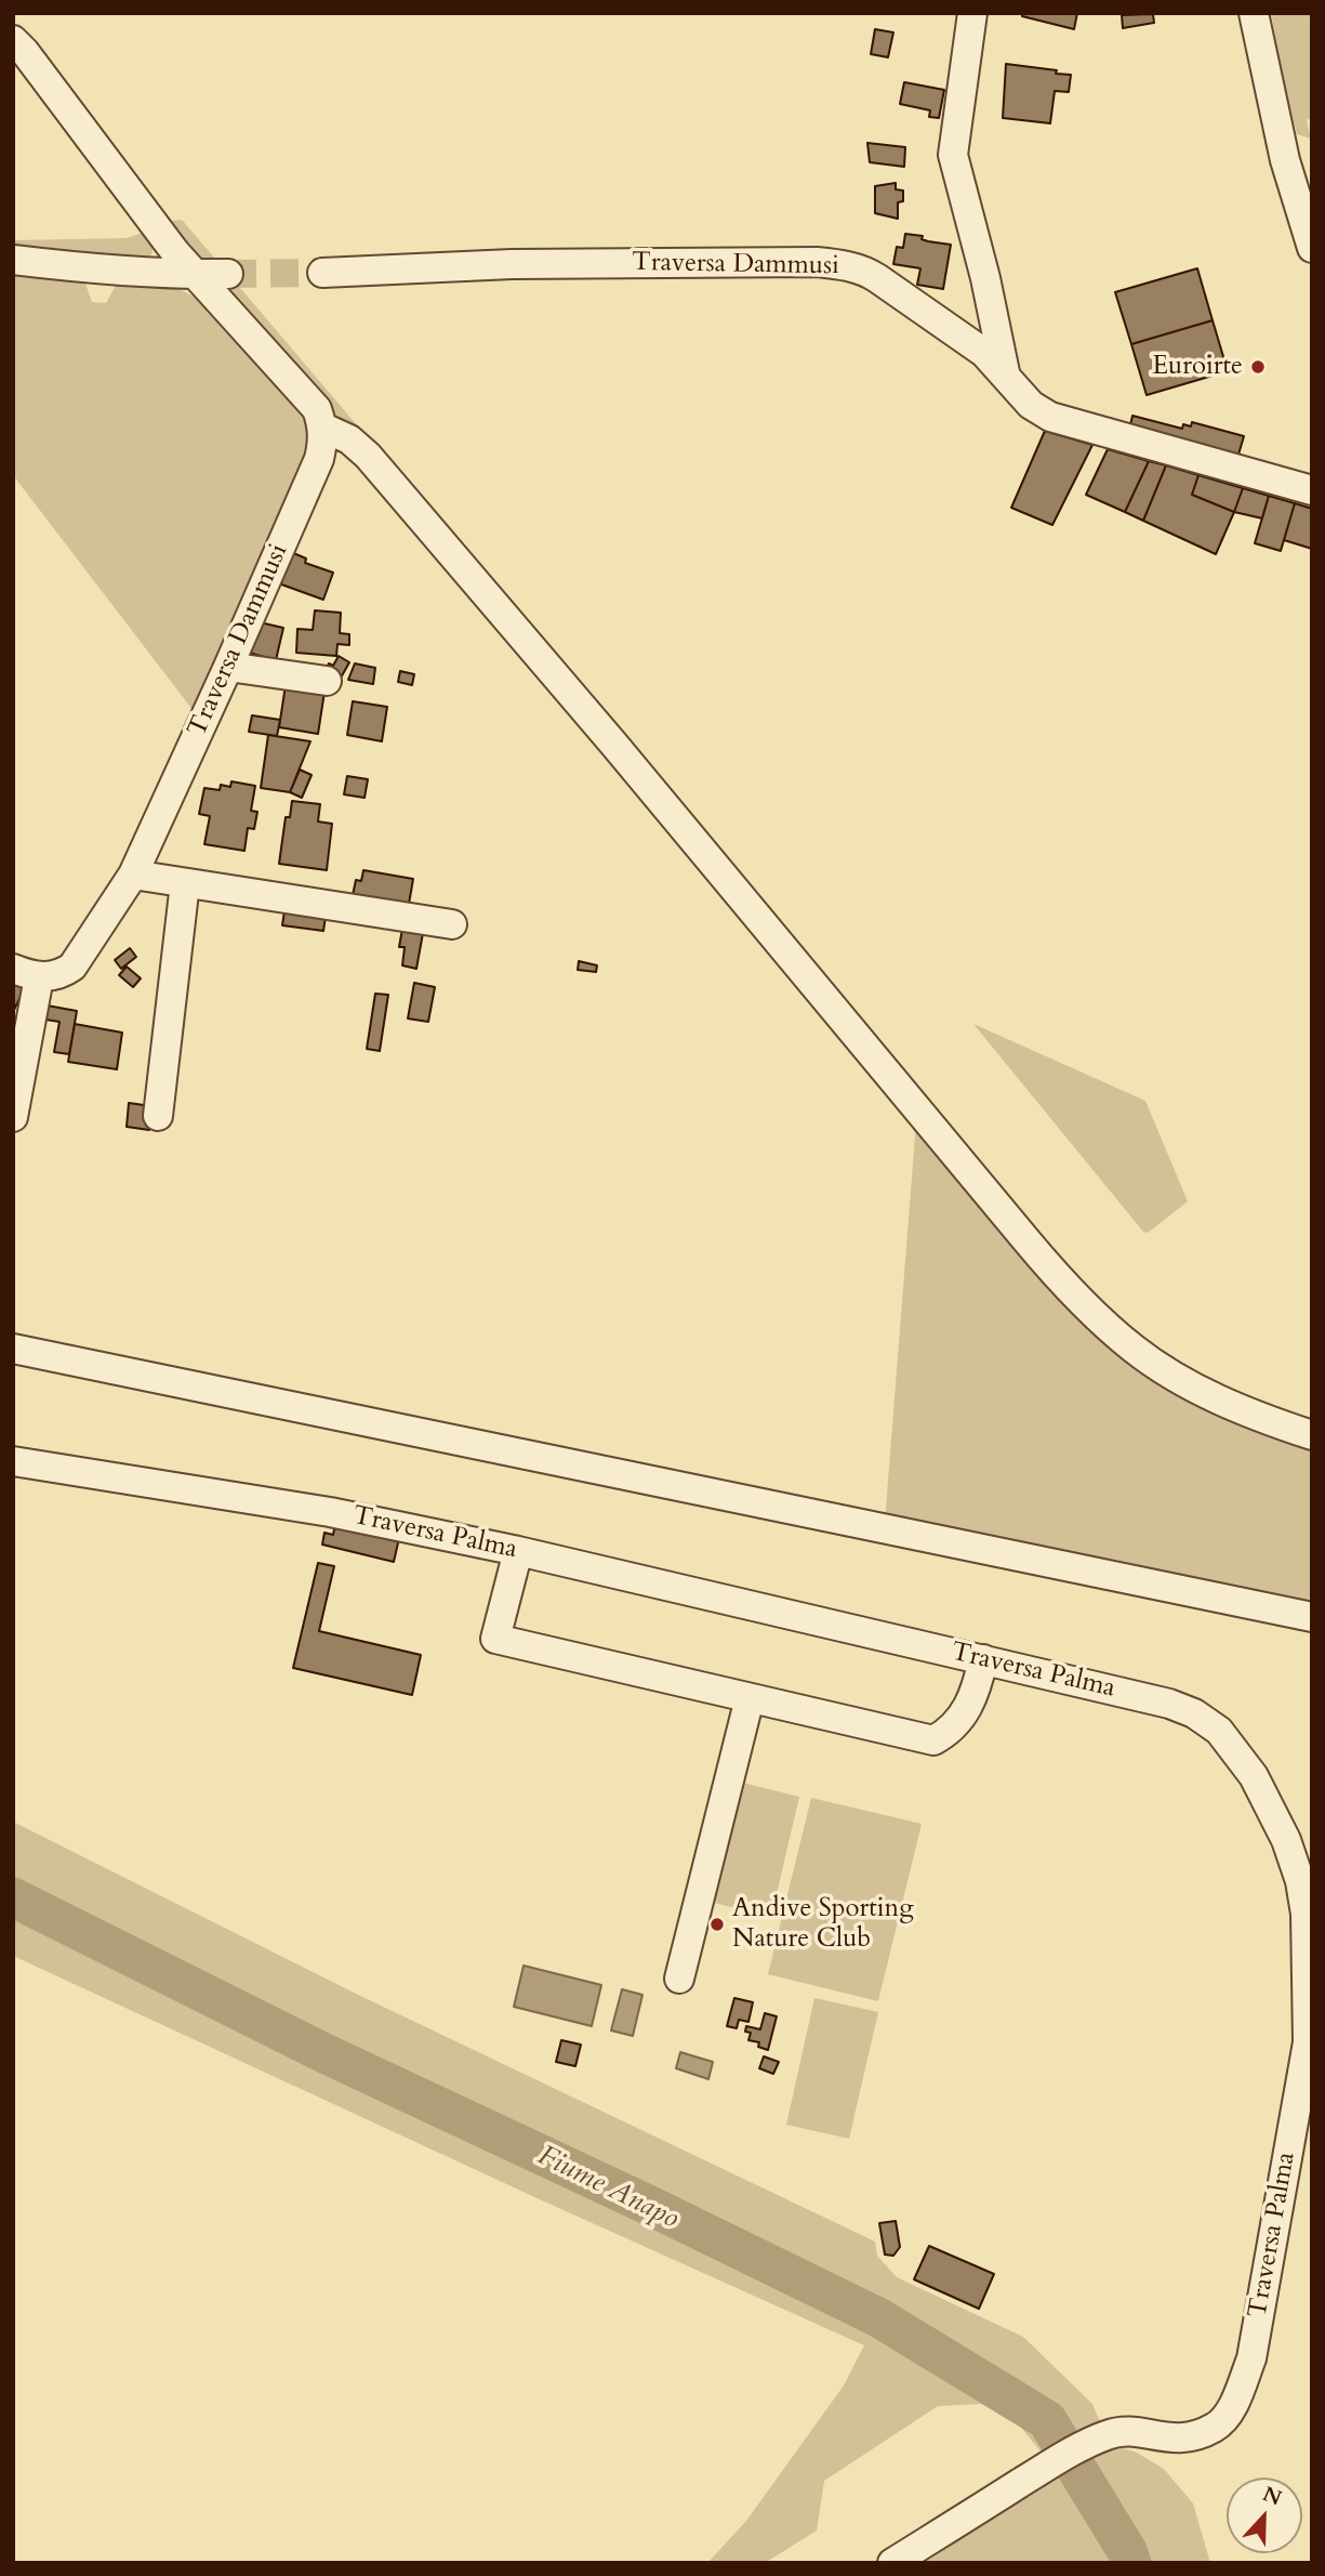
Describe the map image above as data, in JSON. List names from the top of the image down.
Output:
{
  "streets": {
    "street": ["Traversa Dammusi", "Traversa Palma"]
  },
  "water": ["Fiume Anapo"],
  "places": ["Euroirte", "Andive Sporting Nature Club"],
  "north": "top"
}
